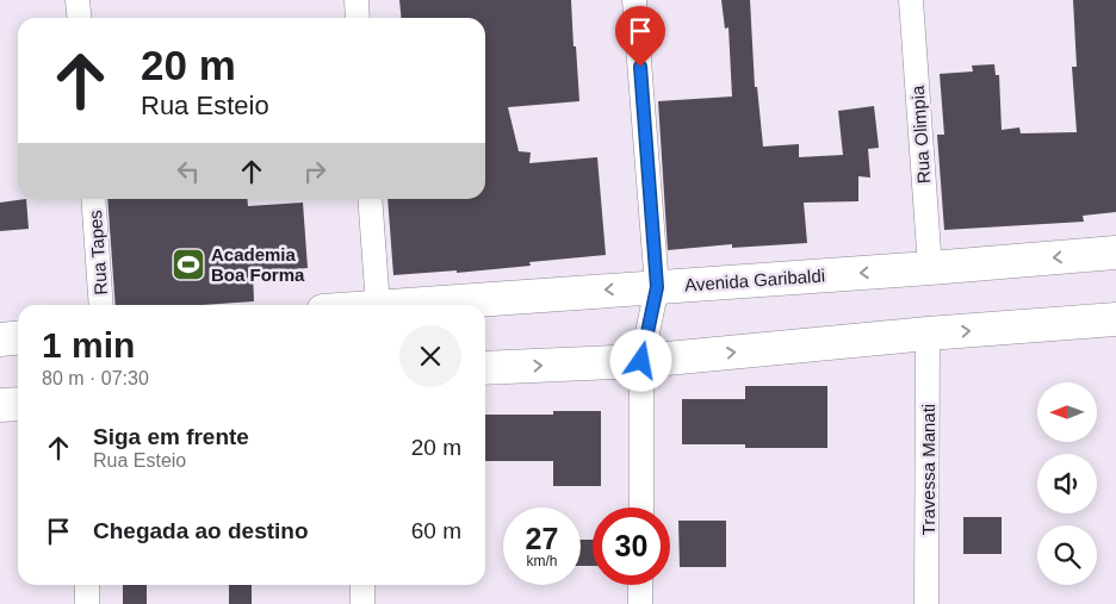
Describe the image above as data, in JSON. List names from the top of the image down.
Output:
{
  "streets": {
    "main road": ["Avenida Garibaldi"],
    "street": ["Rua Olimpia", "Rua Tapes", "Travessa Manati"]
  },
  "crossings": [
    ["Rua Olimpia", "Avenida Garibaldi"]
  ],
  "places": {
    "sports": ["Academia Boa Forma"]
  },
  "north": "left",
  "page": {
    "turn": ["20 m", "Rua Esteio"],
    "heading": ["1 min", "80 m · 07:30"],
    "list": [
      {
        "name": "Siga em frente",
        "note": "Rua Esteio",
        "value": "20 m"
      },
      {
        "name": "Chegada ao destino",
        "value": "60 m"
      }
    ],
    "speed": "27 km/h",
    "limit": "30"
  }
}
